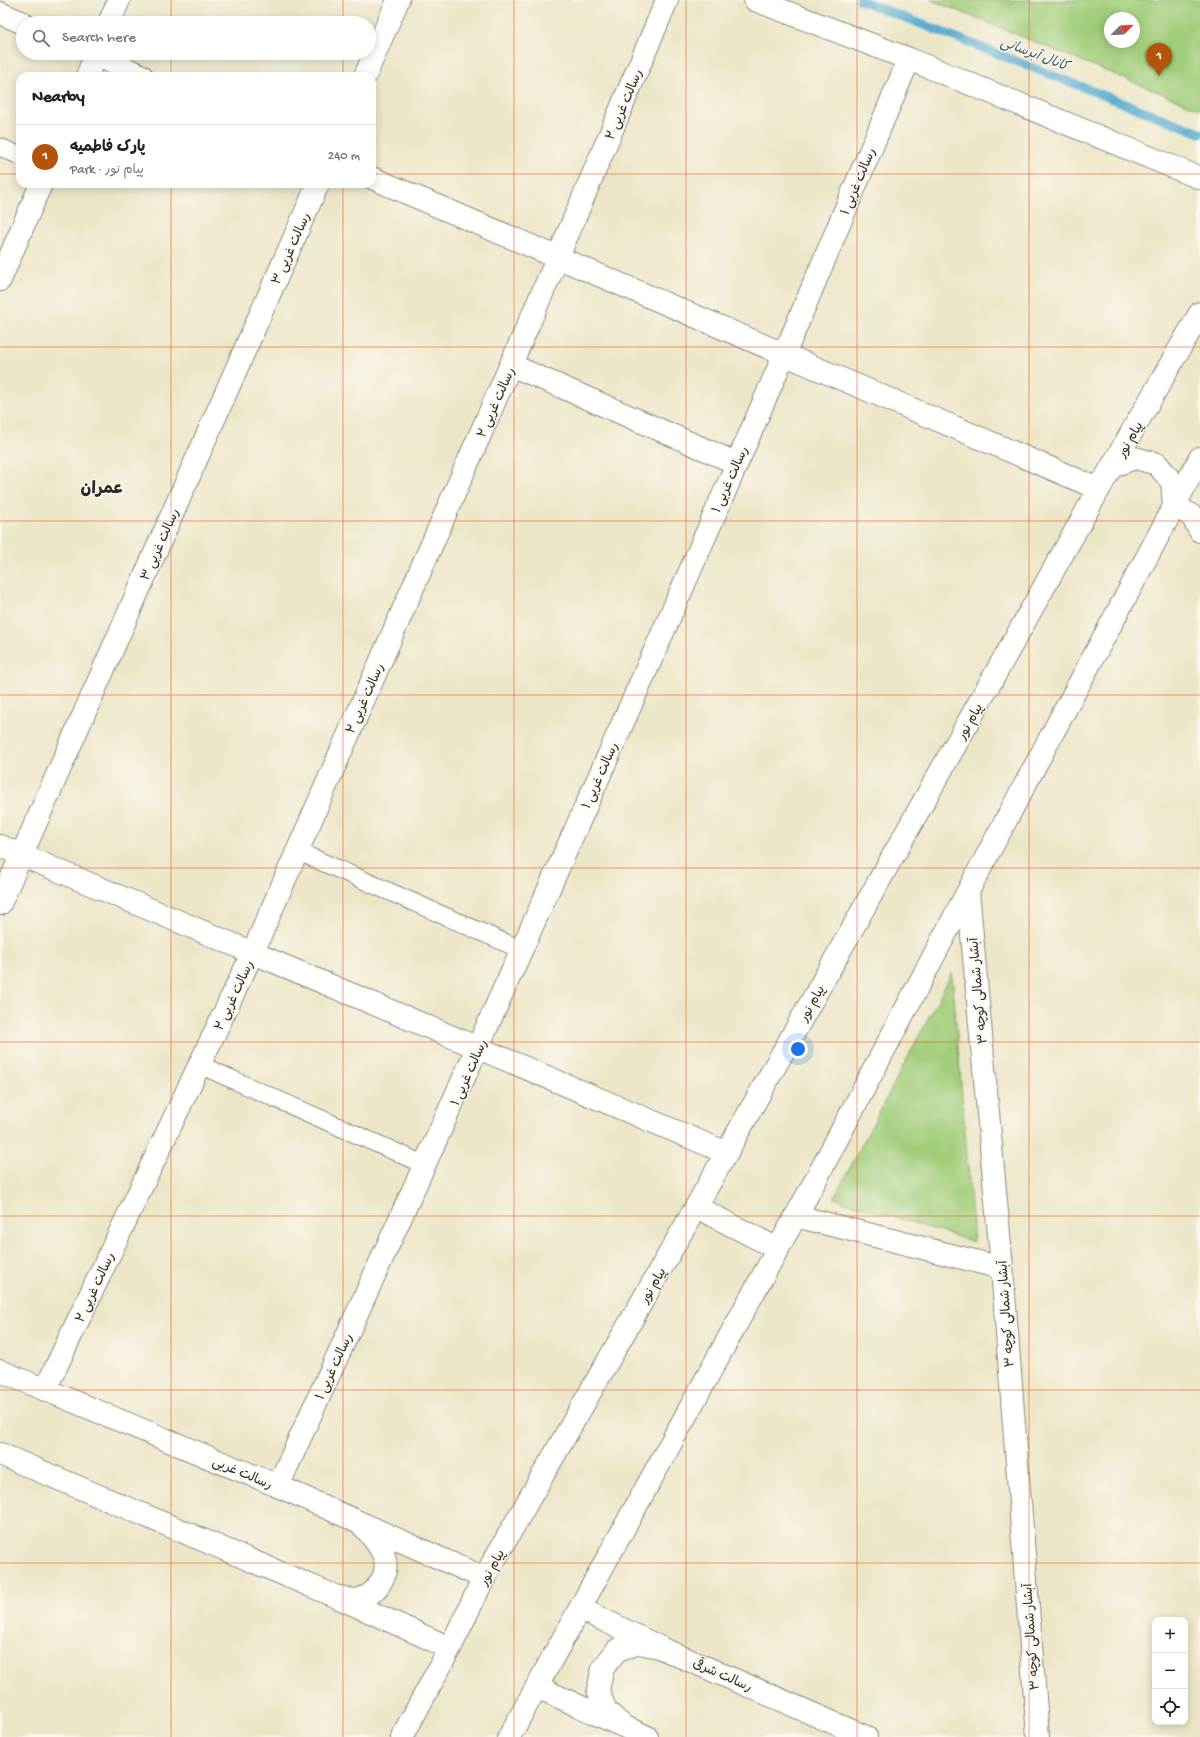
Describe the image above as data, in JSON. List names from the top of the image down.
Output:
{
  "streets": {
    "street": [
      "رسالت غربی ۲",
      "رسالت غربی ۱",
      "رسالت غربی ۳",
      "پیام نور",
      "آبشار شمالی کوچه ۳",
      "رسالت غربی",
      "رسالت شرقی"
    ]
  },
  "crossings": [
    ["رسالت غربی ۲", "رسالت غربی"],
    ["رسالت غربی ۱", "رسالت غربی"],
    ["پیام نور", "رسالت غربی"]
  ],
  "districts": ["عمران"],
  "water": ["کانال آبرسانی"],
  "north": "top right",
  "page": {
    "search": "Search here",
    "pins": "1",
    "heading": "Nearby",
    "list": [
      {
        "mark": "1",
        "name": "پارک فاطمیه",
        "note": "Park · پیام نور",
        "value": "240 m"
      }
    ],
    "map_buttons": ["+", "−"]
  }
}
